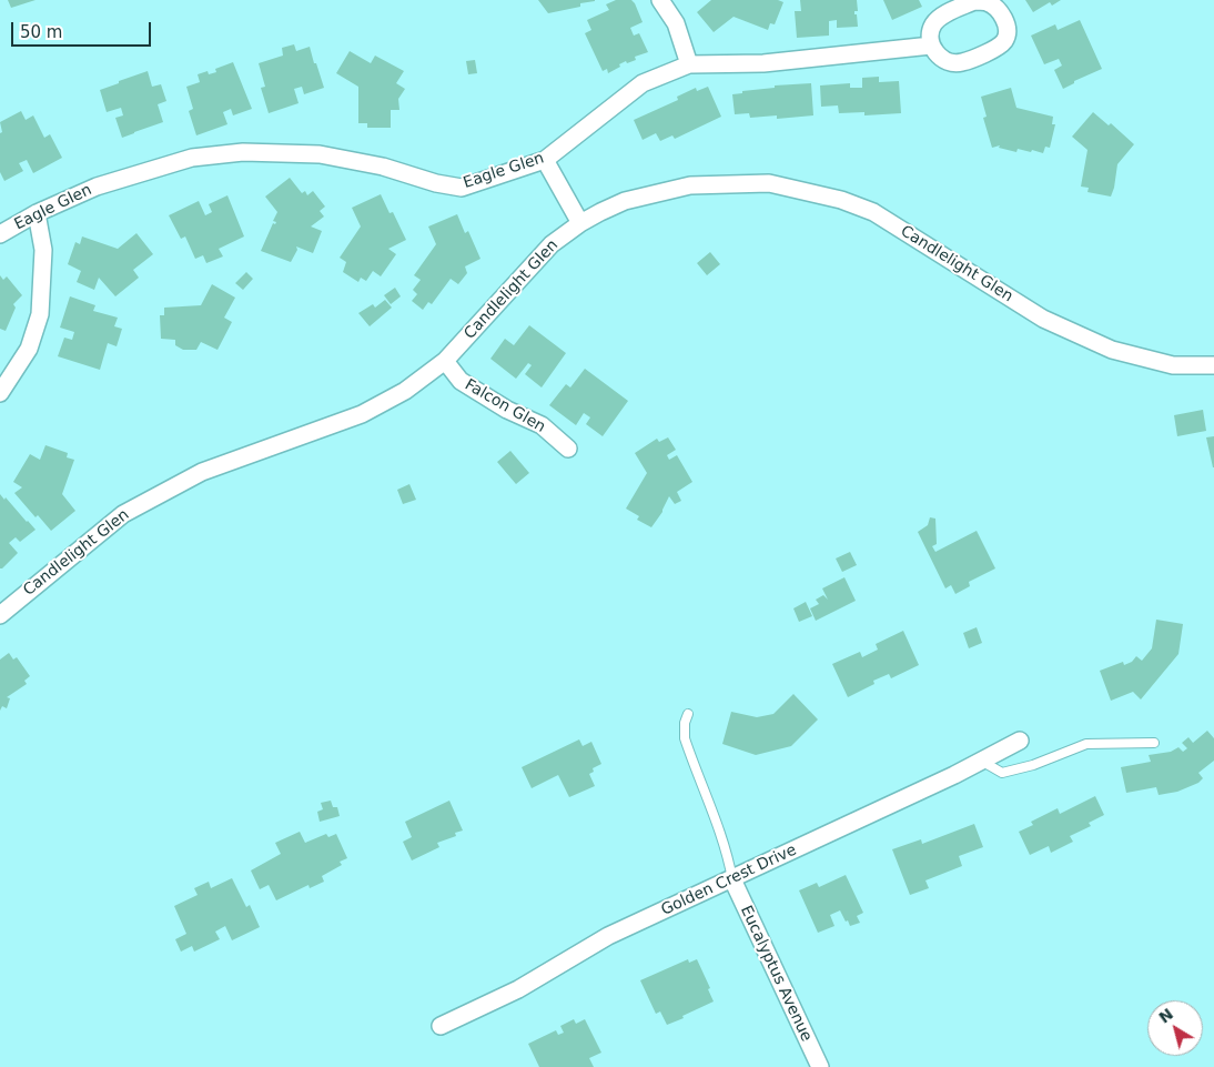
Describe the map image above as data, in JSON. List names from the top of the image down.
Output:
{
  "streets": {
    "street": [
      "Eagle Glen",
      "Candlelight Glen",
      "Falcon Glen",
      "Golden Crest Drive",
      "Eucalyptus Avenue"
    ]
  },
  "crossings": [
    ["Candlelight Glen", "Falcon Glen"],
    ["Golden Crest Drive", "Eucalyptus Avenue"]
  ],
  "scale_bar": "50 m",
  "north": "top left"
}
